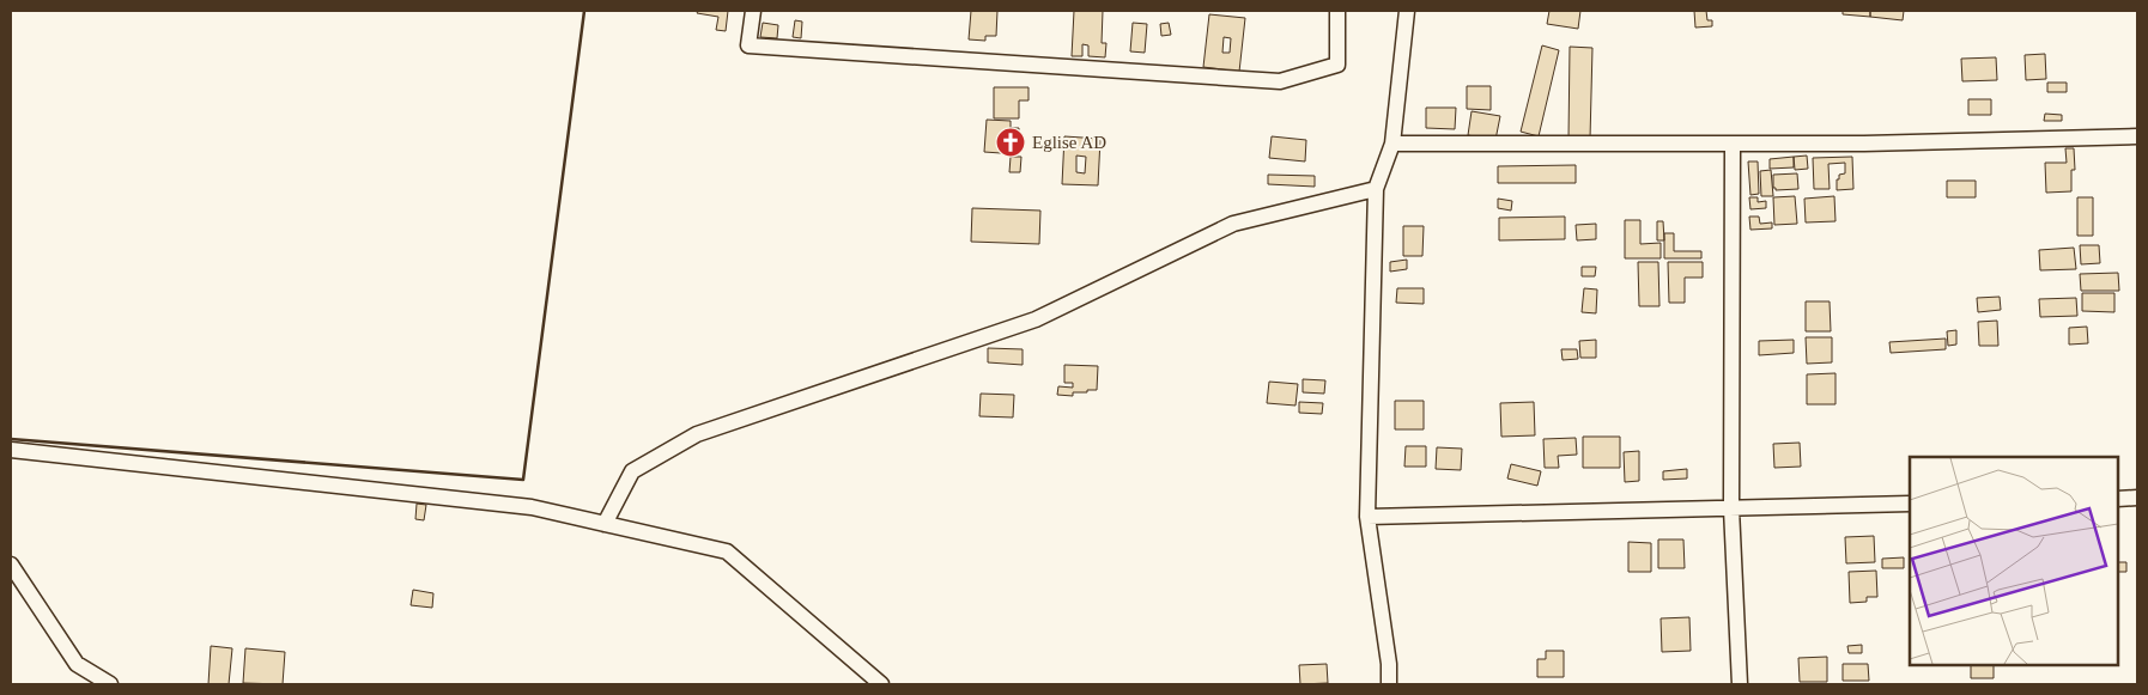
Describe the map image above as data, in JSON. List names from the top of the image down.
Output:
{
  "places": {
    "church": ["Eglise AD"]
  }
}
